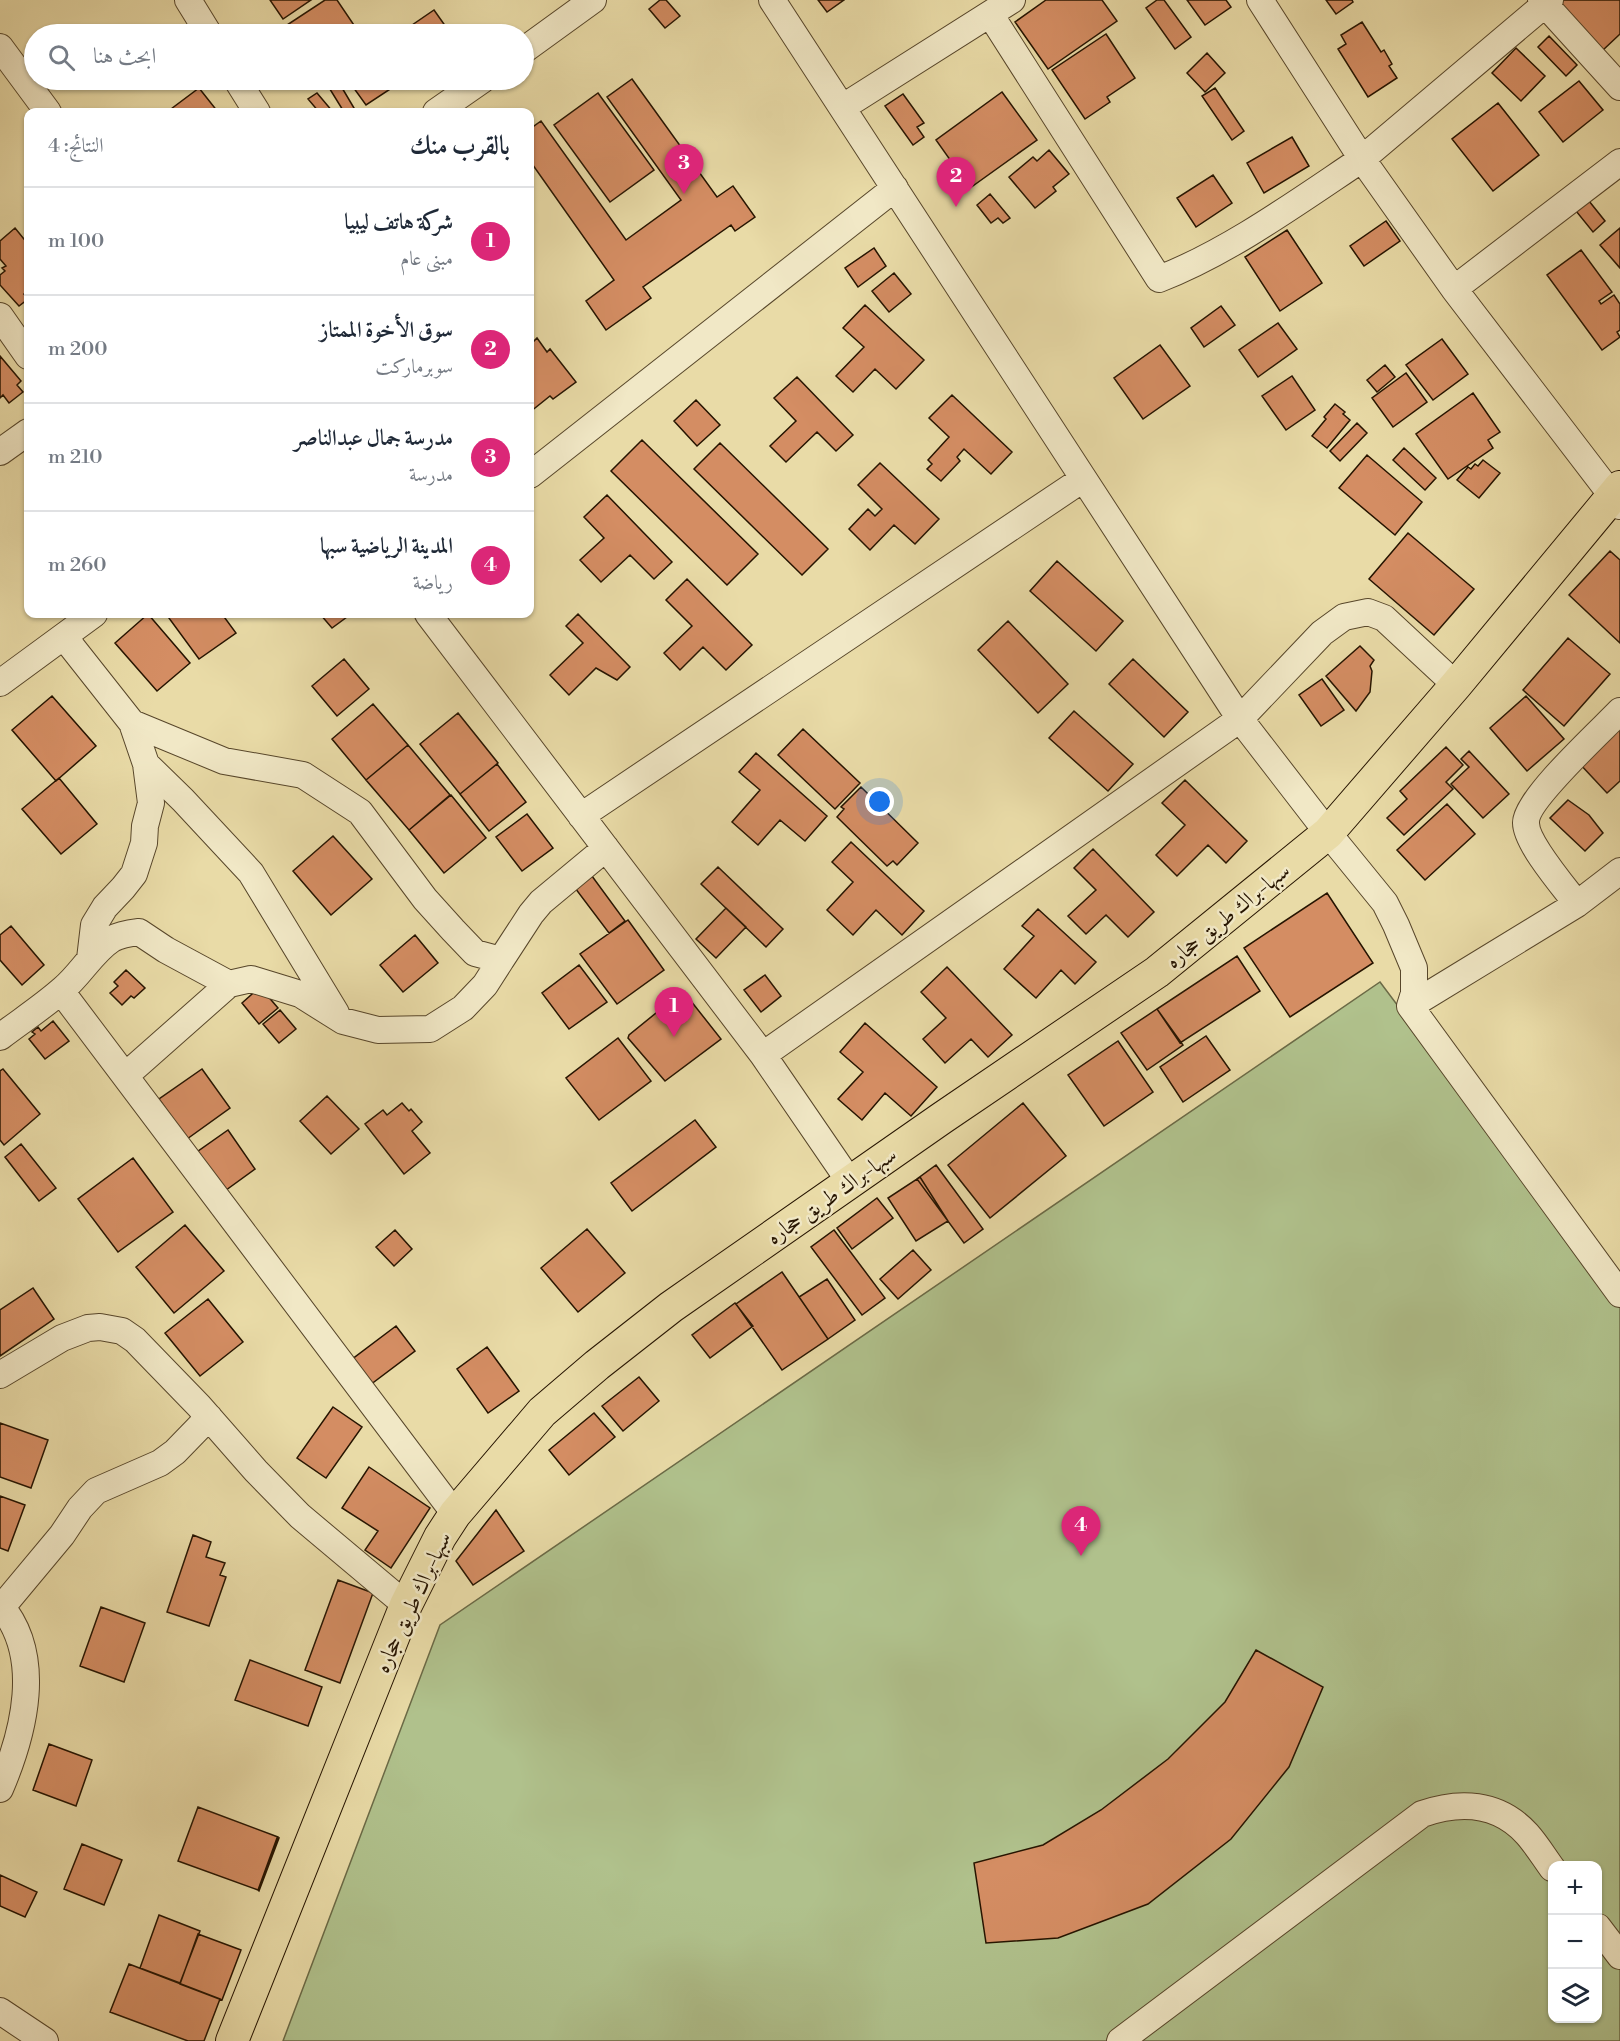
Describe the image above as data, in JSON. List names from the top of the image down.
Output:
{
  "streets": {
    "main road": ["سبها-براك طريق حجاره"]
  },
  "page": {
    "search": "ابحث هنا",
    "heading": ["بالقرب منك", "النتائج: 4"],
    "pins": [
      "3",
      "2",
      "1",
      "4"
    ],
    "list": [
      {
        "mark": "1",
        "name": "شركة هاتف ليبيا",
        "note": "مبنى عام",
        "value": "100 m"
      },
      {
        "mark": "2",
        "name": "سوق الأخوة الممتاز",
        "note": "سوبرماركت",
        "value": "200 m"
      },
      {
        "mark": "3",
        "name": "مدرسة جمال عبدالناصر",
        "note": "مدرسة",
        "value": "210 m"
      },
      {
        "mark": "4",
        "name": "المدينة الرياضية سبها",
        "note": "رياضة",
        "value": "260 m"
      }
    ],
    "map_buttons": ["+", "−"]
  }
}
